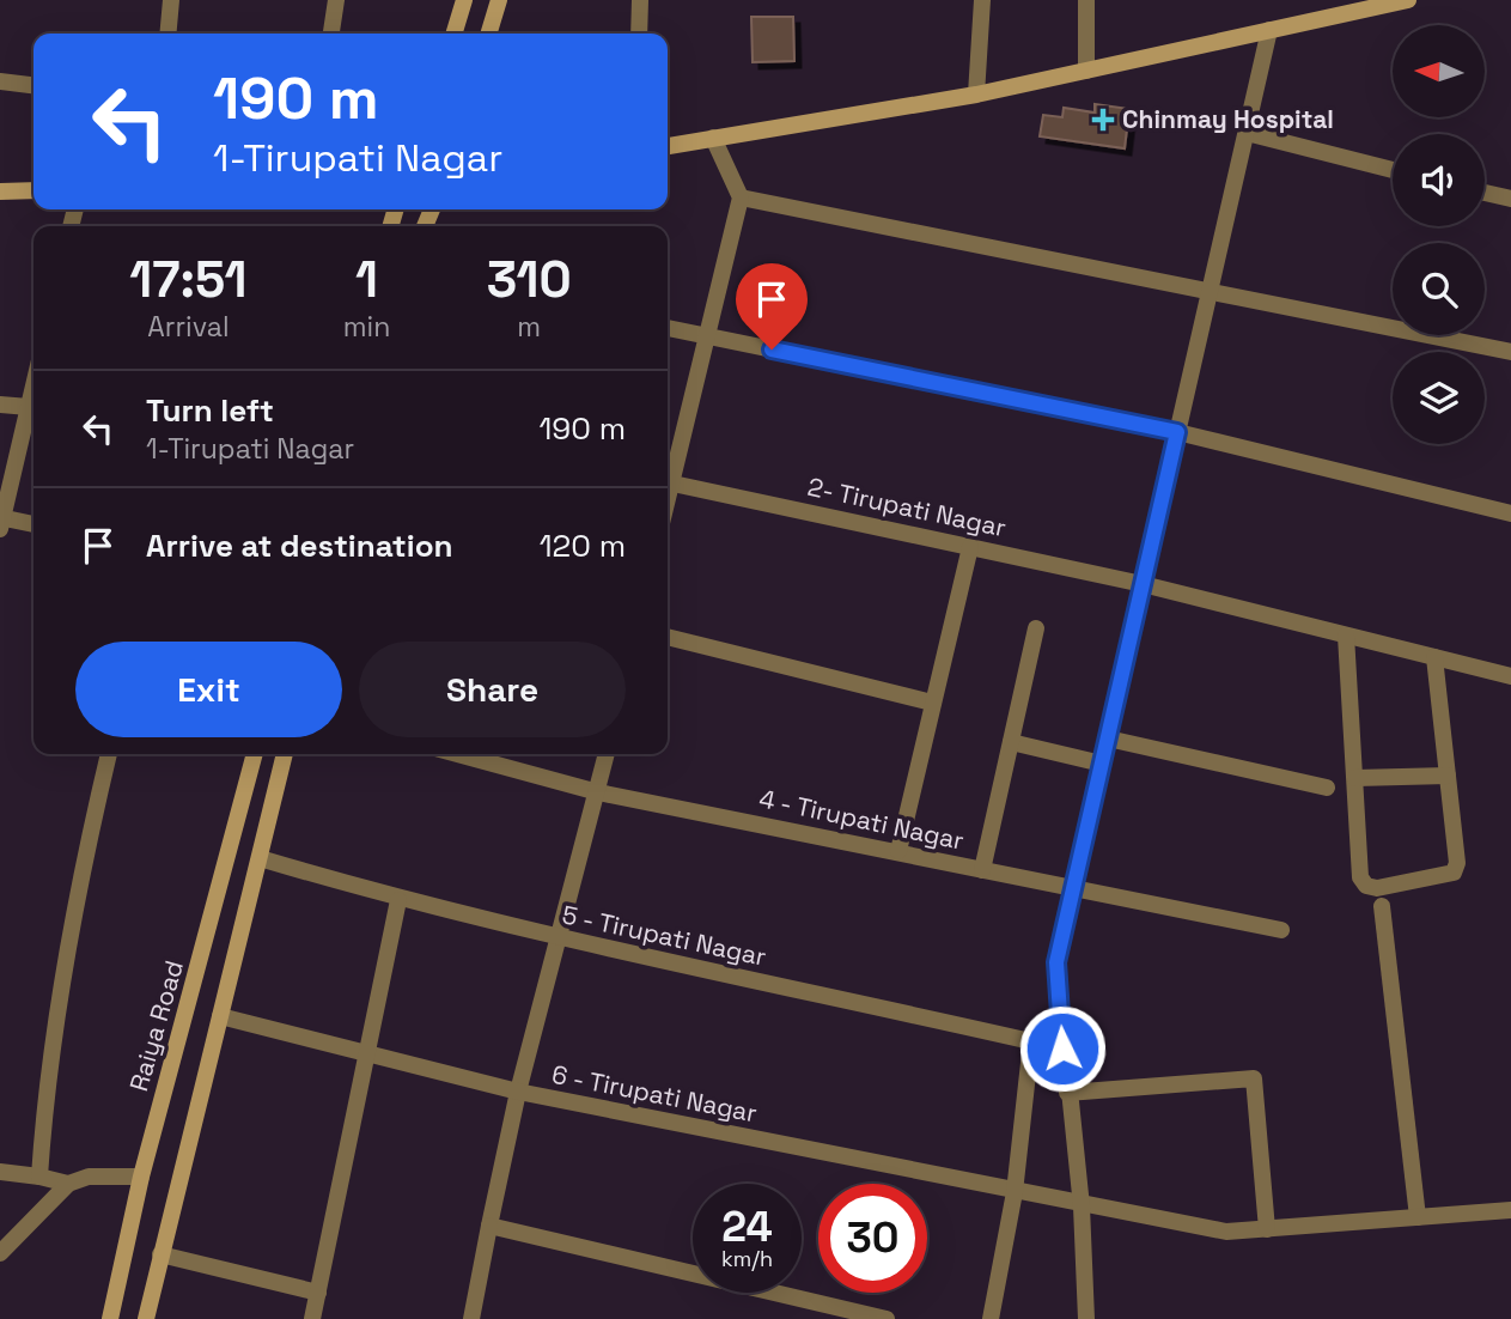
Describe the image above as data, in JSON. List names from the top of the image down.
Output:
{
  "streets": {
    "street": [
      "2- Tirupati Nagar",
      "4 - Tirupati Nagar",
      "5 - Tirupati Nagar",
      "Raiya Road",
      "6 - Tirupati Nagar"
    ]
  },
  "places": {
    "health": ["Chinmay Hospital"]
  },
  "north": "left",
  "page": {
    "turn": ["190 m", "1-Tirupati Nagar"],
    "eta": [
      "17:51",
      "Arrival",
      "1",
      "min",
      "310",
      "m"
    ],
    "list": [
      {
        "name": "Turn left",
        "note": "1-Tirupati Nagar",
        "value": "190 m"
      },
      {
        "name": "Arrive at destination",
        "value": "120 m"
      }
    ],
    "buttons": ["Exit", "Share"],
    "speed": "24 km/h",
    "limit": "30"
  }
}
